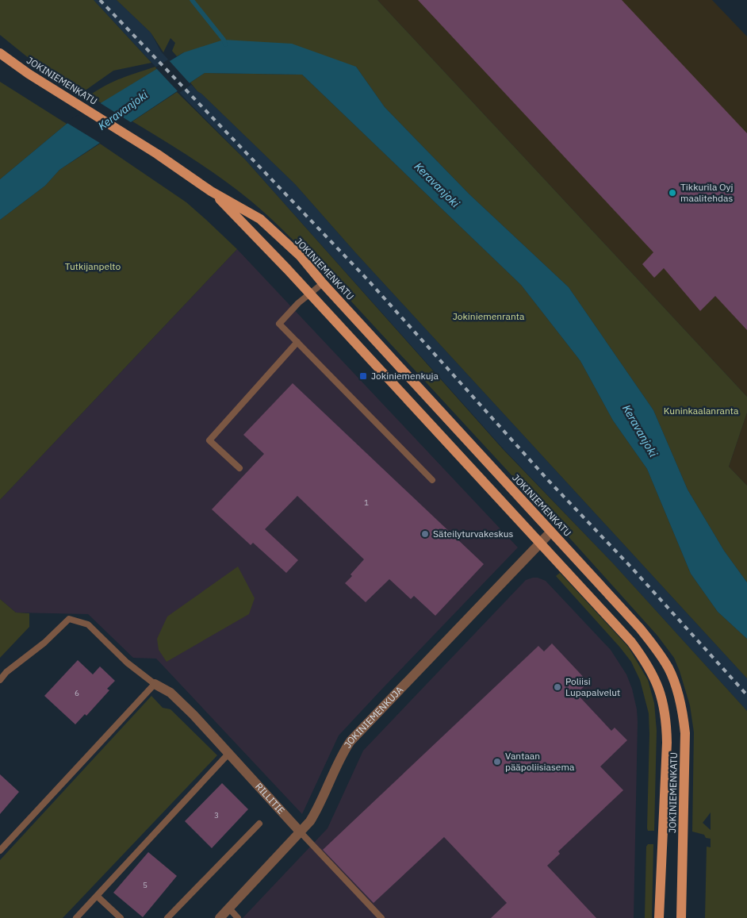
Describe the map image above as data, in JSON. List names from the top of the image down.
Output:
{
  "streets": {
    "main road": ["JOKINIEMENKATU"],
    "street": ["JOKINIEMENKUJA", "RILLITIE"]
  },
  "crossings": [
    ["JOKINIEMENKATU", "JOKINIEMENKUJA"],
    ["JOKINIEMENKUJA", "RILLITIE"]
  ],
  "water": ["Keravanjoki"],
  "parks": ["Tutkijanpelto", "Jokiniemenranta", "Kuninkaalanranta"],
  "places": {
    "other": [
      "Tikkurila Oyj maalitehdas",
      "Säteilyturvakeskus",
      "Poliisi Lupapalvelut",
      "Vantaan pääpoliisiasema"
    ],
    "transit": ["Jokiniemenkuja"]
  },
  "house_numbers": [
    "1",
    "6",
    "3",
    "5"
  ]
}
